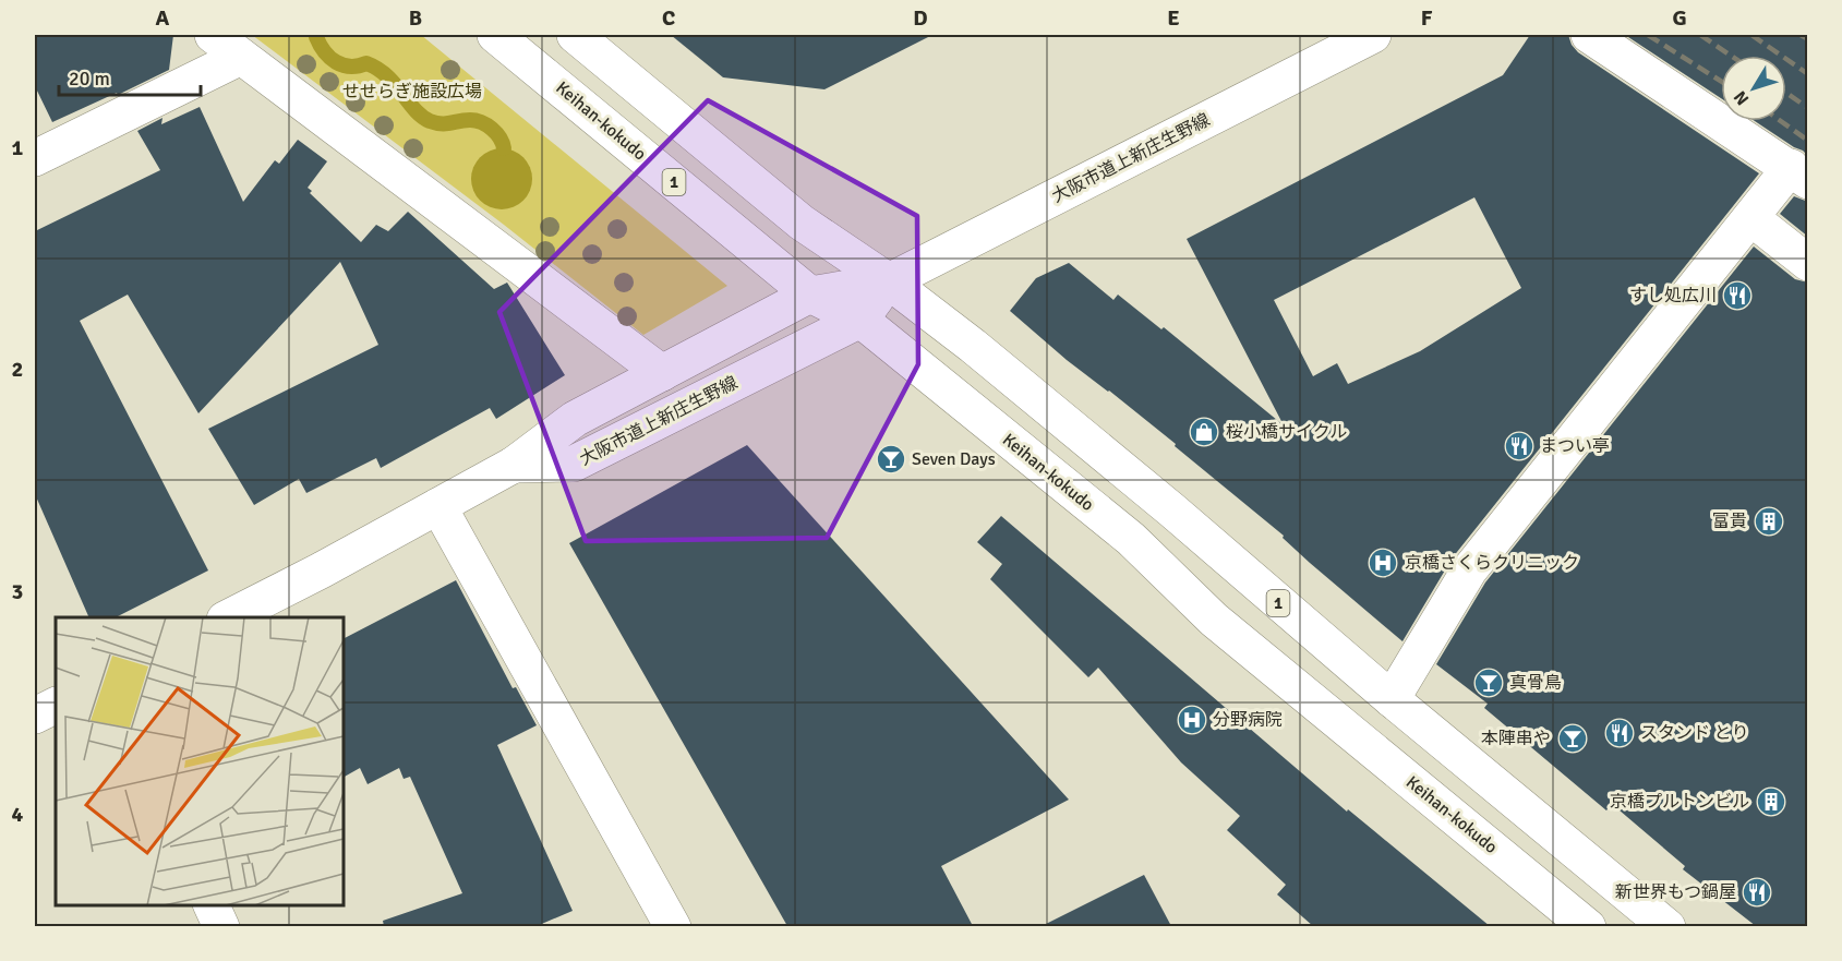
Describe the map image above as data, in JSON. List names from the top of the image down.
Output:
{
  "streets": {
    "main road": ["Keihan-kokudo", "大阪市道上新庄生野線", "1"]
  },
  "crossings": [
    ["Keihan-kokudo", "大阪市道上新庄生野線"],
    ["大阪市道上新庄生野線", "1"]
  ],
  "parks": ["せせらぎ施設広場"],
  "places": {
    "restaurant": [
      "すし処広川",
      "まつい亭",
      "スタンド とり",
      "新世界もつ鍋屋"
    ],
    "shop": ["桜小橋サイクル"],
    "bar": ["Seven Days", "真骨鳥", "本陣串や"],
    "building": ["富貴", "京橋プルトンビル"],
    "hospital": ["京橋さくらクリニック", "分野病院"]
  },
  "scale_bar": "20 m",
  "north": "bottom left",
  "grid": {
    "columns": [
      "A",
      "B",
      "C",
      "D",
      "E",
      "F",
      "G"
    ],
    "rows": [
      "1",
      "2",
      "3",
      "4"
    ]
  }
}
